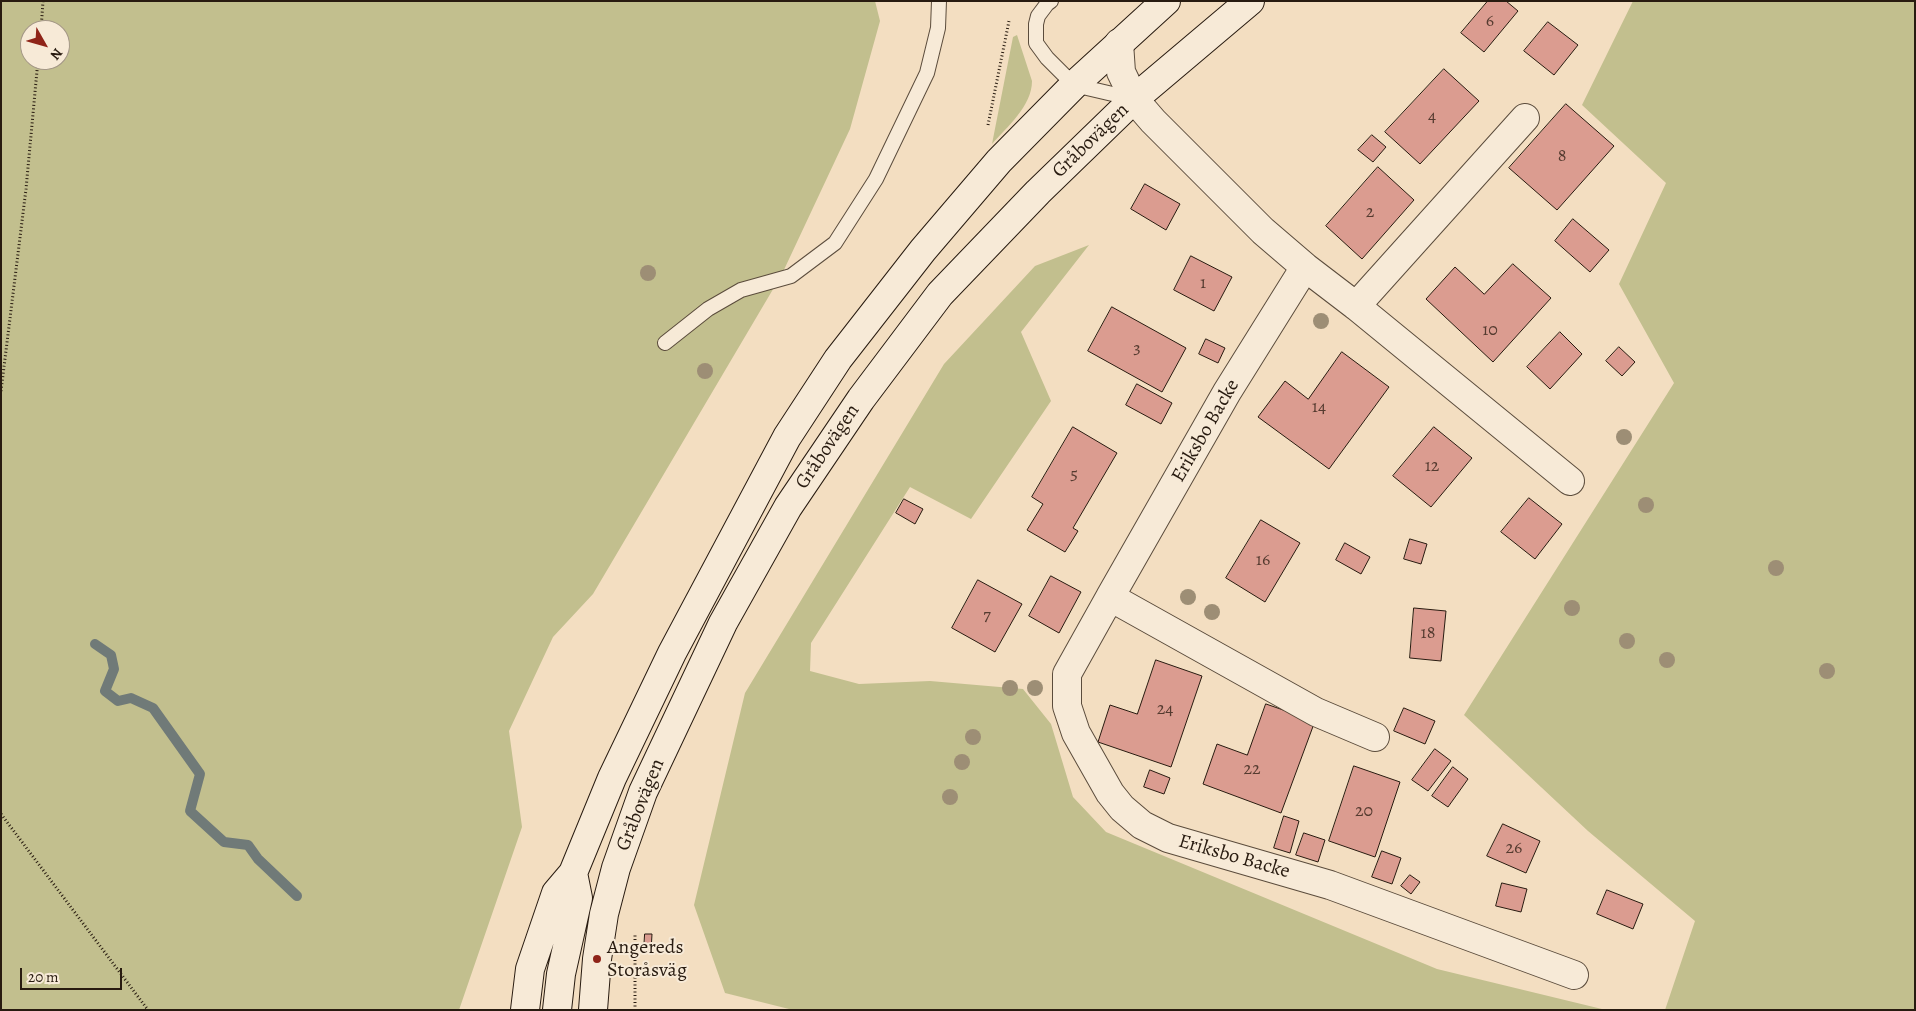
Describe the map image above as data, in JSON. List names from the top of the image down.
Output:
{
  "streets": {
    "main road": ["Gråbovägen", "Eriksbo Backe"]
  },
  "places": ["Angereds Storåsväg"],
  "house_numbers": [
    "6",
    "4",
    "8",
    "2",
    "1",
    "10",
    "3",
    "14",
    "12",
    "5",
    "16",
    "7",
    "18",
    "24",
    "22",
    "20",
    "26"
  ],
  "scale_bar": "20 m",
  "north": "bottom right"
}
